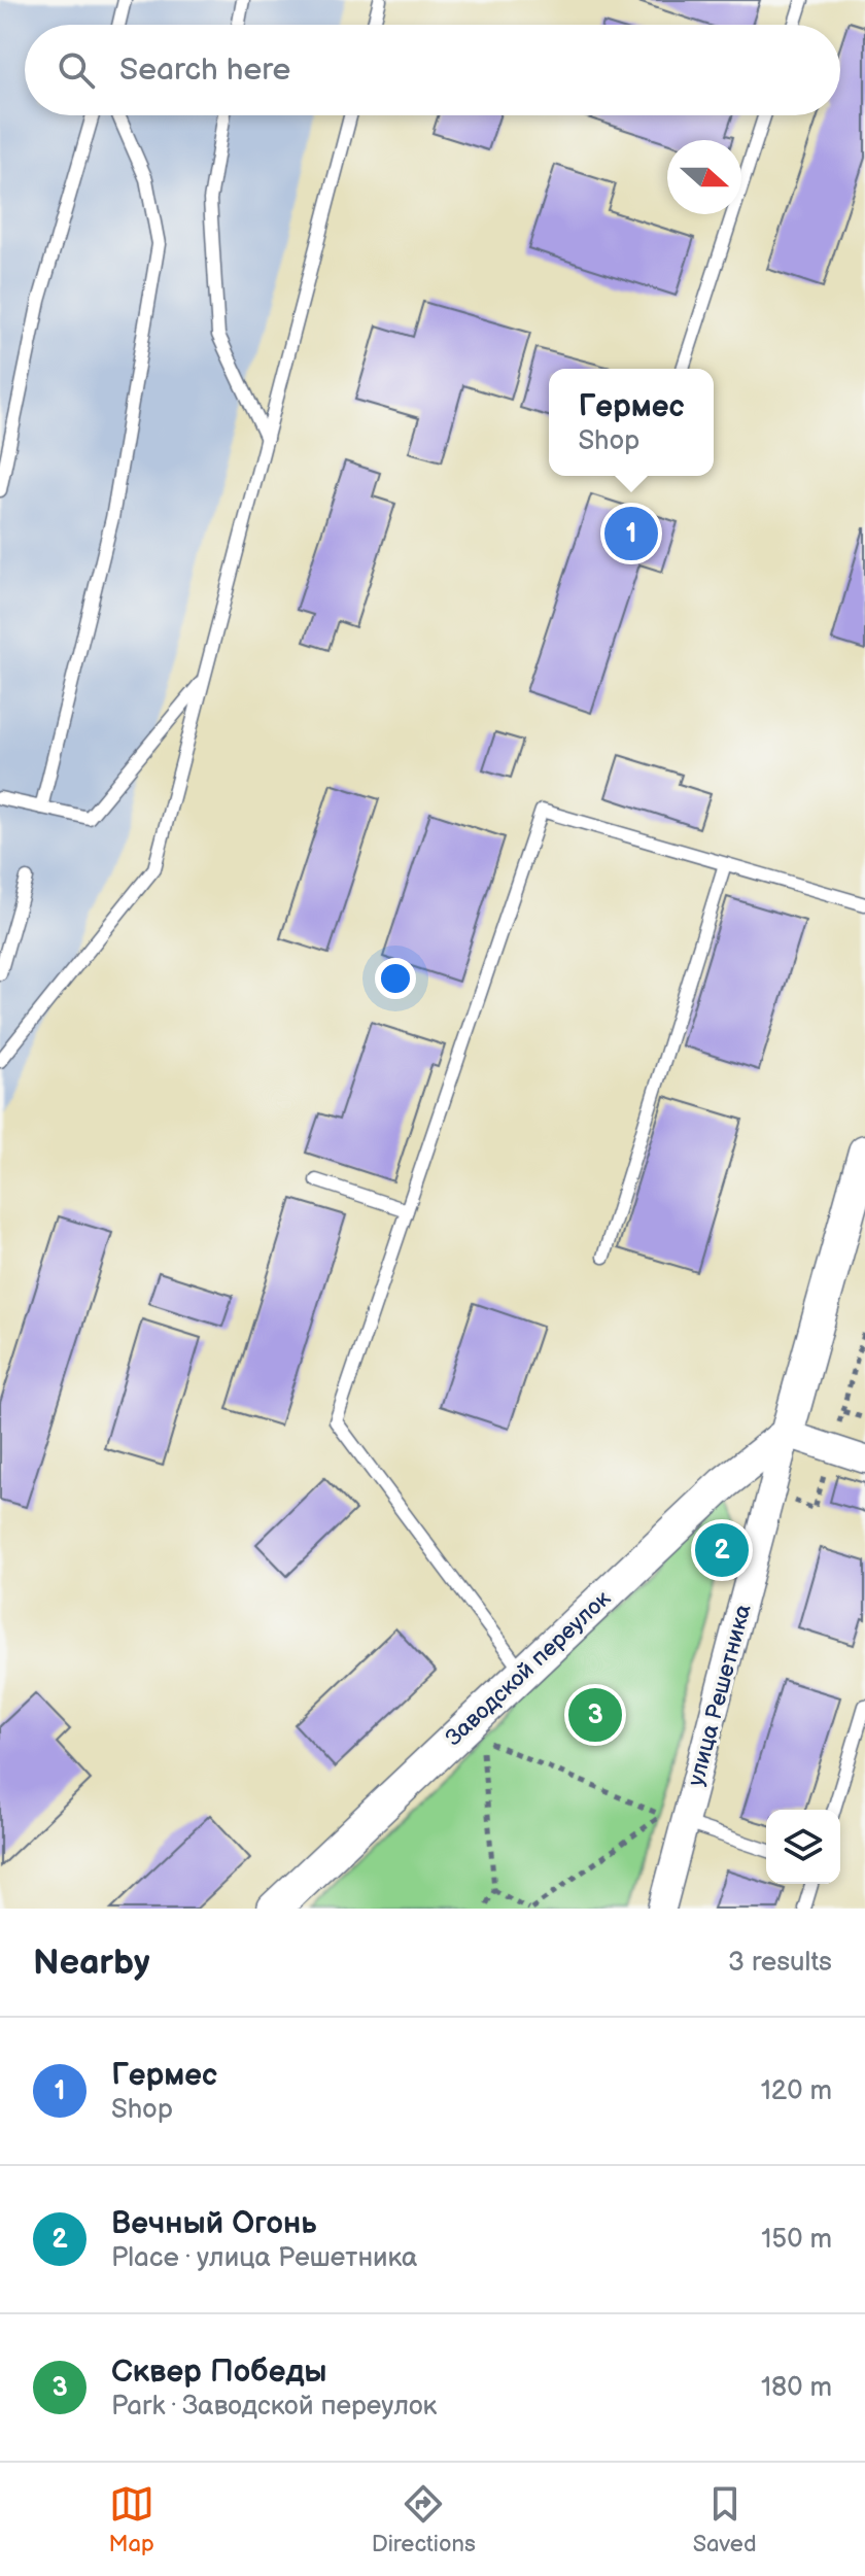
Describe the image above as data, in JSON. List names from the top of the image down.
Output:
{
  "streets": {
    "street": ["Заводской переулок", "улица Решетника"]
  },
  "crossings": [
    ["Заводской переулок", "улица Решетника"]
  ],
  "north": "right",
  "page": {
    "search": "Search here",
    "popup": ["Гермес", "Shop"],
    "pins": ["1", "2", "3"],
    "heading": ["Nearby", "3 results"],
    "list": [
      {
        "mark": "1",
        "name": "Гермес",
        "note": "Shop",
        "value": "120 m"
      },
      {
        "mark": "2",
        "name": "Вечный Огонь",
        "note": "Place · улица Решетника",
        "value": "150 m"
      },
      {
        "mark": "3",
        "name": "Сквер Победы",
        "note": "Park · Заводской переулок",
        "value": "180 m"
      }
    ],
    "nav": ["Map", "Directions", "Saved"]
  }
}
